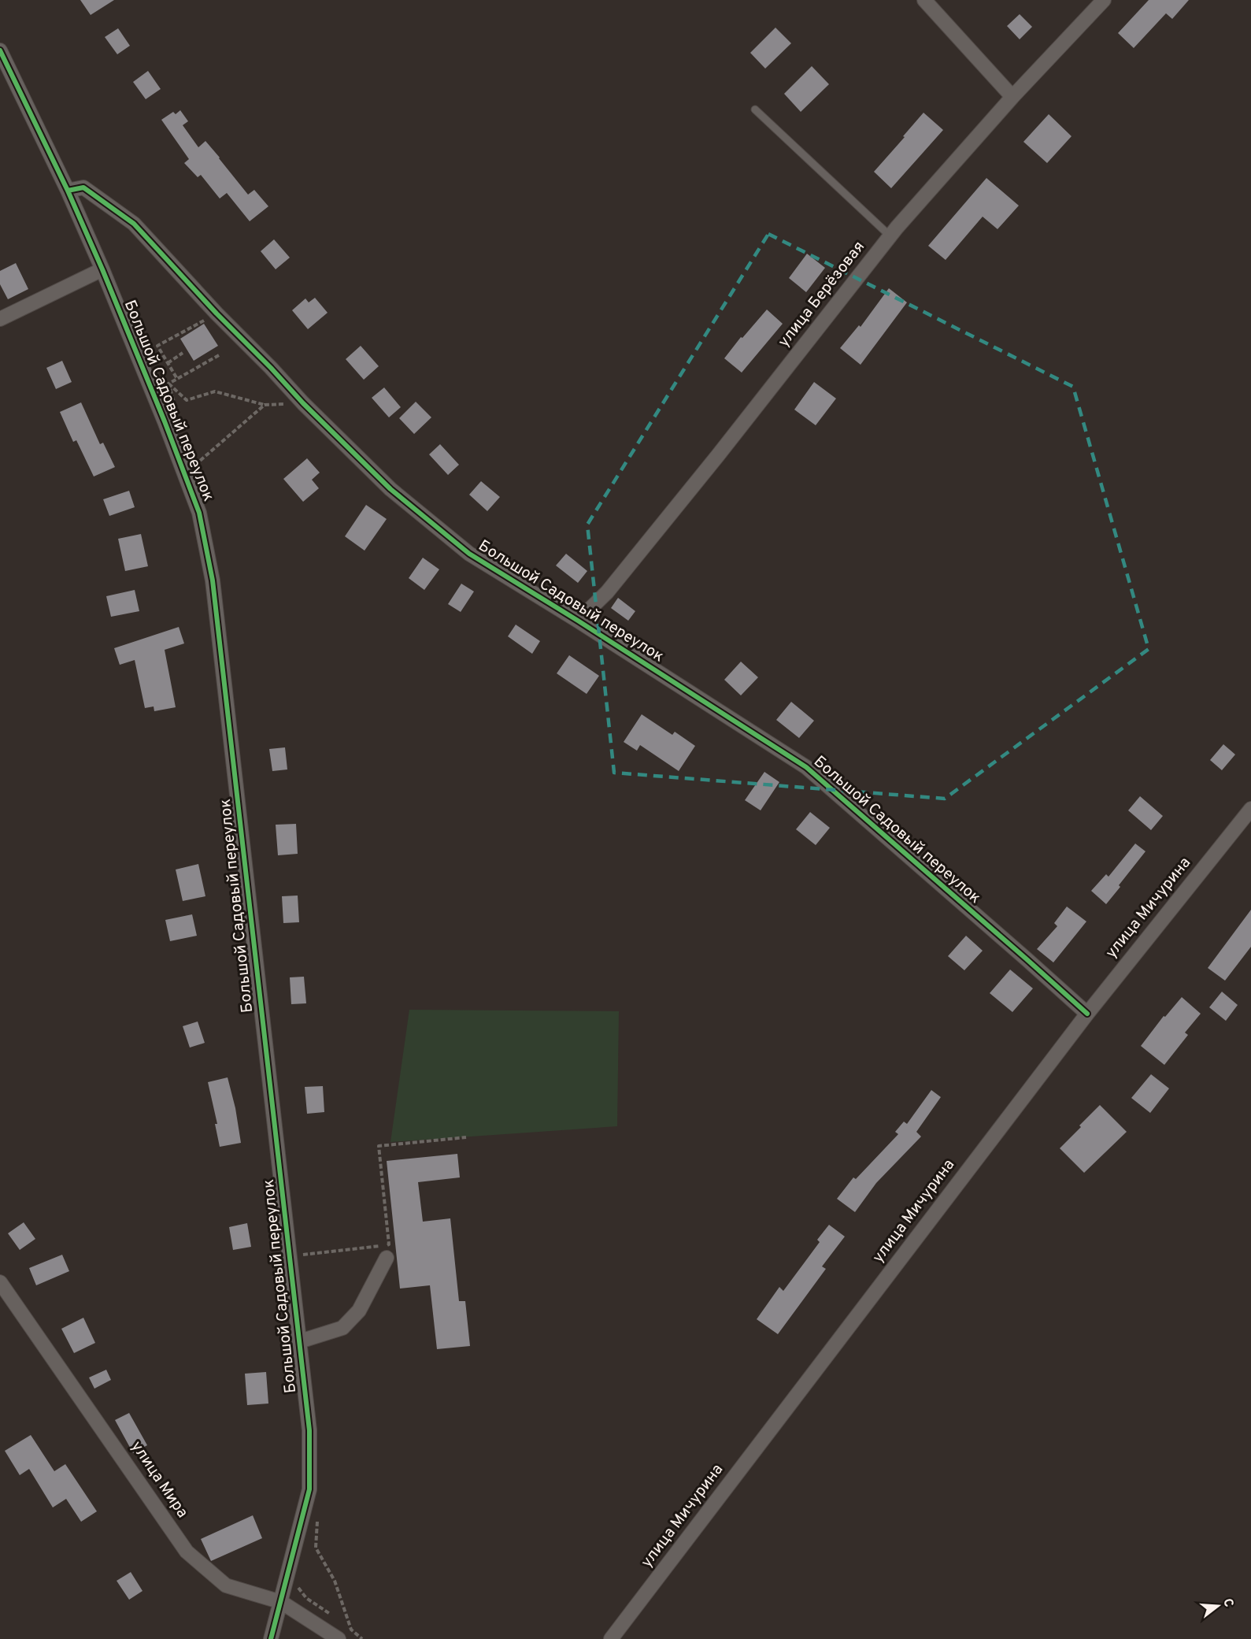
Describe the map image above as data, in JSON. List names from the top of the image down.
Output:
{
  "streets": {
    "street": [
      "улица Берёзовая",
      "Большой Садовый переулок",
      "улица Мичурина",
      "улица Мира"
    ]
  },
  "crossings": [
    ["улица Берёзовая", "Большой Садовый переулок"],
    ["Большой Садовый переулок", "улица Мичурина"],
    ["Большой Садовый переулок", "улица Мира"]
  ],
  "north": "right"
}
